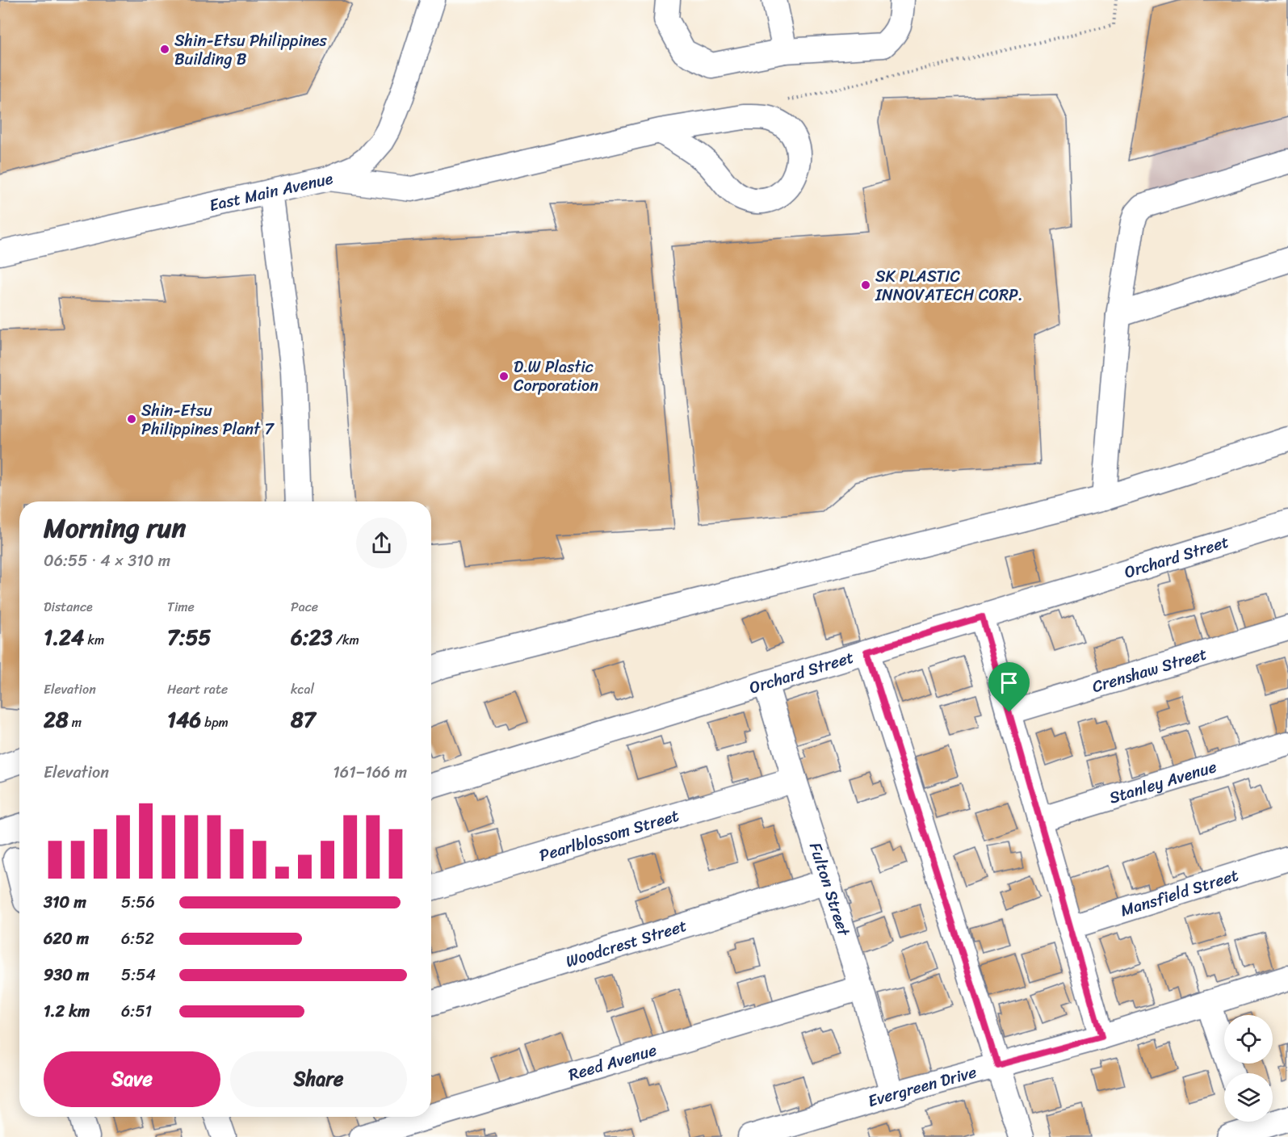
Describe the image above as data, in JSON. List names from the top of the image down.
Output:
{
  "streets": {
    "street": [
      "East Main Avenue",
      "Orchard Street",
      "Crenshaw Street",
      "Stanley Avenue",
      "Pearlblossom Street",
      "Fulton Street",
      "Mansfield Street",
      "Woodcrest Street",
      "Reed Avenue",
      "Evergreen Drive"
    ]
  },
  "crossings": [
    ["Orchard Street", "Fulton Street"],
    ["Pearlblossom Street", "Fulton Street"],
    ["Fulton Street", "Woodcrest Street"],
    ["Fulton Street", "Reed Avenue"],
    ["Fulton Street", "Evergreen Drive"]
  ],
  "places": [
    "Shin-Etsu Philippines Building B",
    "SK PLASTIC INNOVATECH CORP.",
    "D.W Plastic Corporation",
    "Shin-Etsu Philippines Plant 7"
  ],
  "page": {
    "heading": ["Morning run", "06:55 · 4 × 310 m"],
    "stats": [
      ["Distance", "1.24 km"],
      ["Time", "7:55"],
      ["Pace", "6:23 /km"],
      ["Elevation", "28 m"],
      ["Heart rate", "146 bpm"],
      ["kcal", "87"]
    ],
    "chart": ["Elevation", "161–166 m"],
    "list": [
      {
        "name": "310 m",
        "note": "5:56"
      },
      {
        "name": "620 m",
        "note": "6:52"
      },
      {
        "name": "930 m",
        "note": "5:54"
      },
      {
        "name": "1.2 km",
        "note": "6:51"
      }
    ],
    "buttons": ["Save", "Share"]
  }
}
